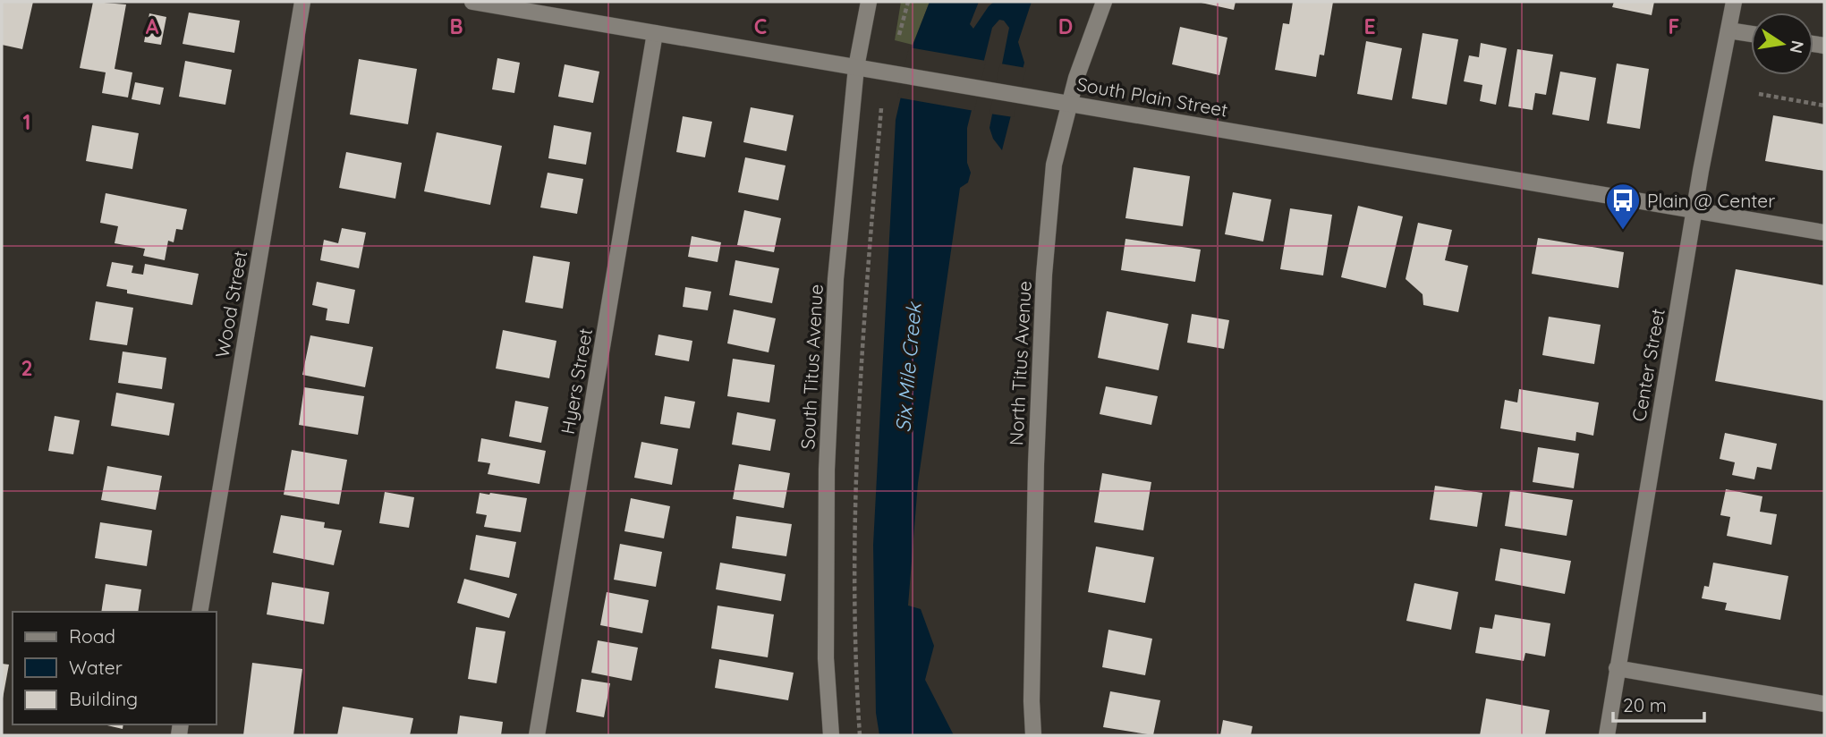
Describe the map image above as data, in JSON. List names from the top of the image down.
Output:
{
  "streets": {
    "street": [
      "South Plain Street",
      "Wood Street",
      "North Titus Avenue",
      "Center Street",
      "South Titus Avenue",
      "Hyers Street"
    ]
  },
  "crossings": [
    ["South Plain Street", "North Titus Avenue"],
    ["South Plain Street", "Center Street"],
    ["South Plain Street", "South Titus Avenue"],
    ["South Plain Street", "Hyers Street"]
  ],
  "water": ["Six Mile Creek"],
  "places": {
    "bus stop": ["Plain @ Center"]
  },
  "legend": ["Road", "Water", "Building"],
  "scale_bar": "20 m",
  "north": "right",
  "grid": {
    "columns": [
      "A",
      "B",
      "C",
      "D",
      "E",
      "F"
    ],
    "rows": ["1", "2"]
  }
}
